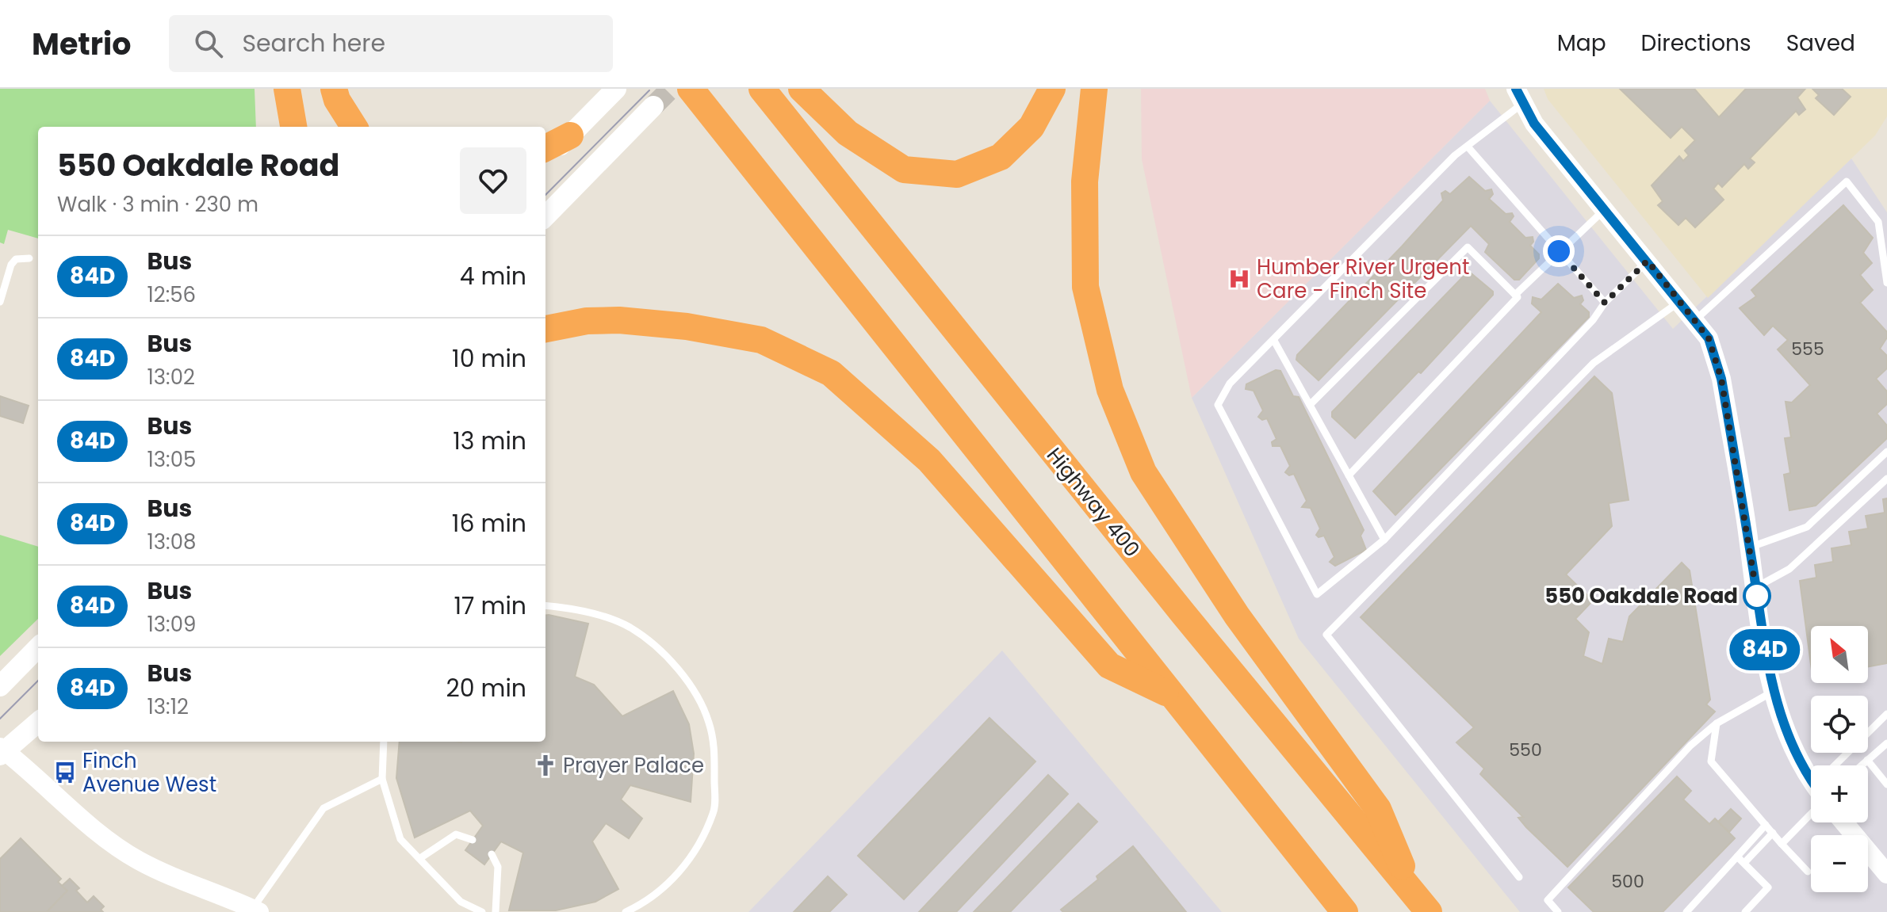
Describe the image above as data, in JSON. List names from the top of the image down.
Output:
{
  "streets": {
    "highway": ["Highway 400"]
  },
  "places": {
    "hospital": ["Humber River Urgent Care - Finch Site"],
    "other": ["550 Oakdale Road"],
    "church": ["Prayer Palace"],
    "bus stop": ["Finch Avenue West"]
  },
  "lines": ["bus line 84D"],
  "house_numbers": ["555", "550", "500"],
  "north": "top left",
  "page": {
    "header": "Metrio",
    "search": "Search here",
    "nav": ["Map", "Directions", "Saved"],
    "on_map": "84D",
    "heading": ["550 Oakdale Road", "Walk · 3 min · 230 m"],
    "list": [
      {
        "mark": "84D",
        "name": "Bus",
        "note": "12:56",
        "value": "4 min"
      },
      {
        "mark": "84D",
        "name": "Bus",
        "note": "13:02",
        "value": "10 min"
      },
      {
        "mark": "84D",
        "name": "Bus",
        "note": "13:05",
        "value": "13 min"
      },
      {
        "mark": "84D",
        "name": "Bus",
        "note": "13:08",
        "value": "16 min"
      },
      {
        "mark": "84D",
        "name": "Bus",
        "note": "13:09",
        "value": "17 min"
      },
      {
        "mark": "84D",
        "name": "Bus",
        "note": "13:12",
        "value": "20 min"
      }
    ],
    "map_buttons": ["+", "−"]
  }
}
